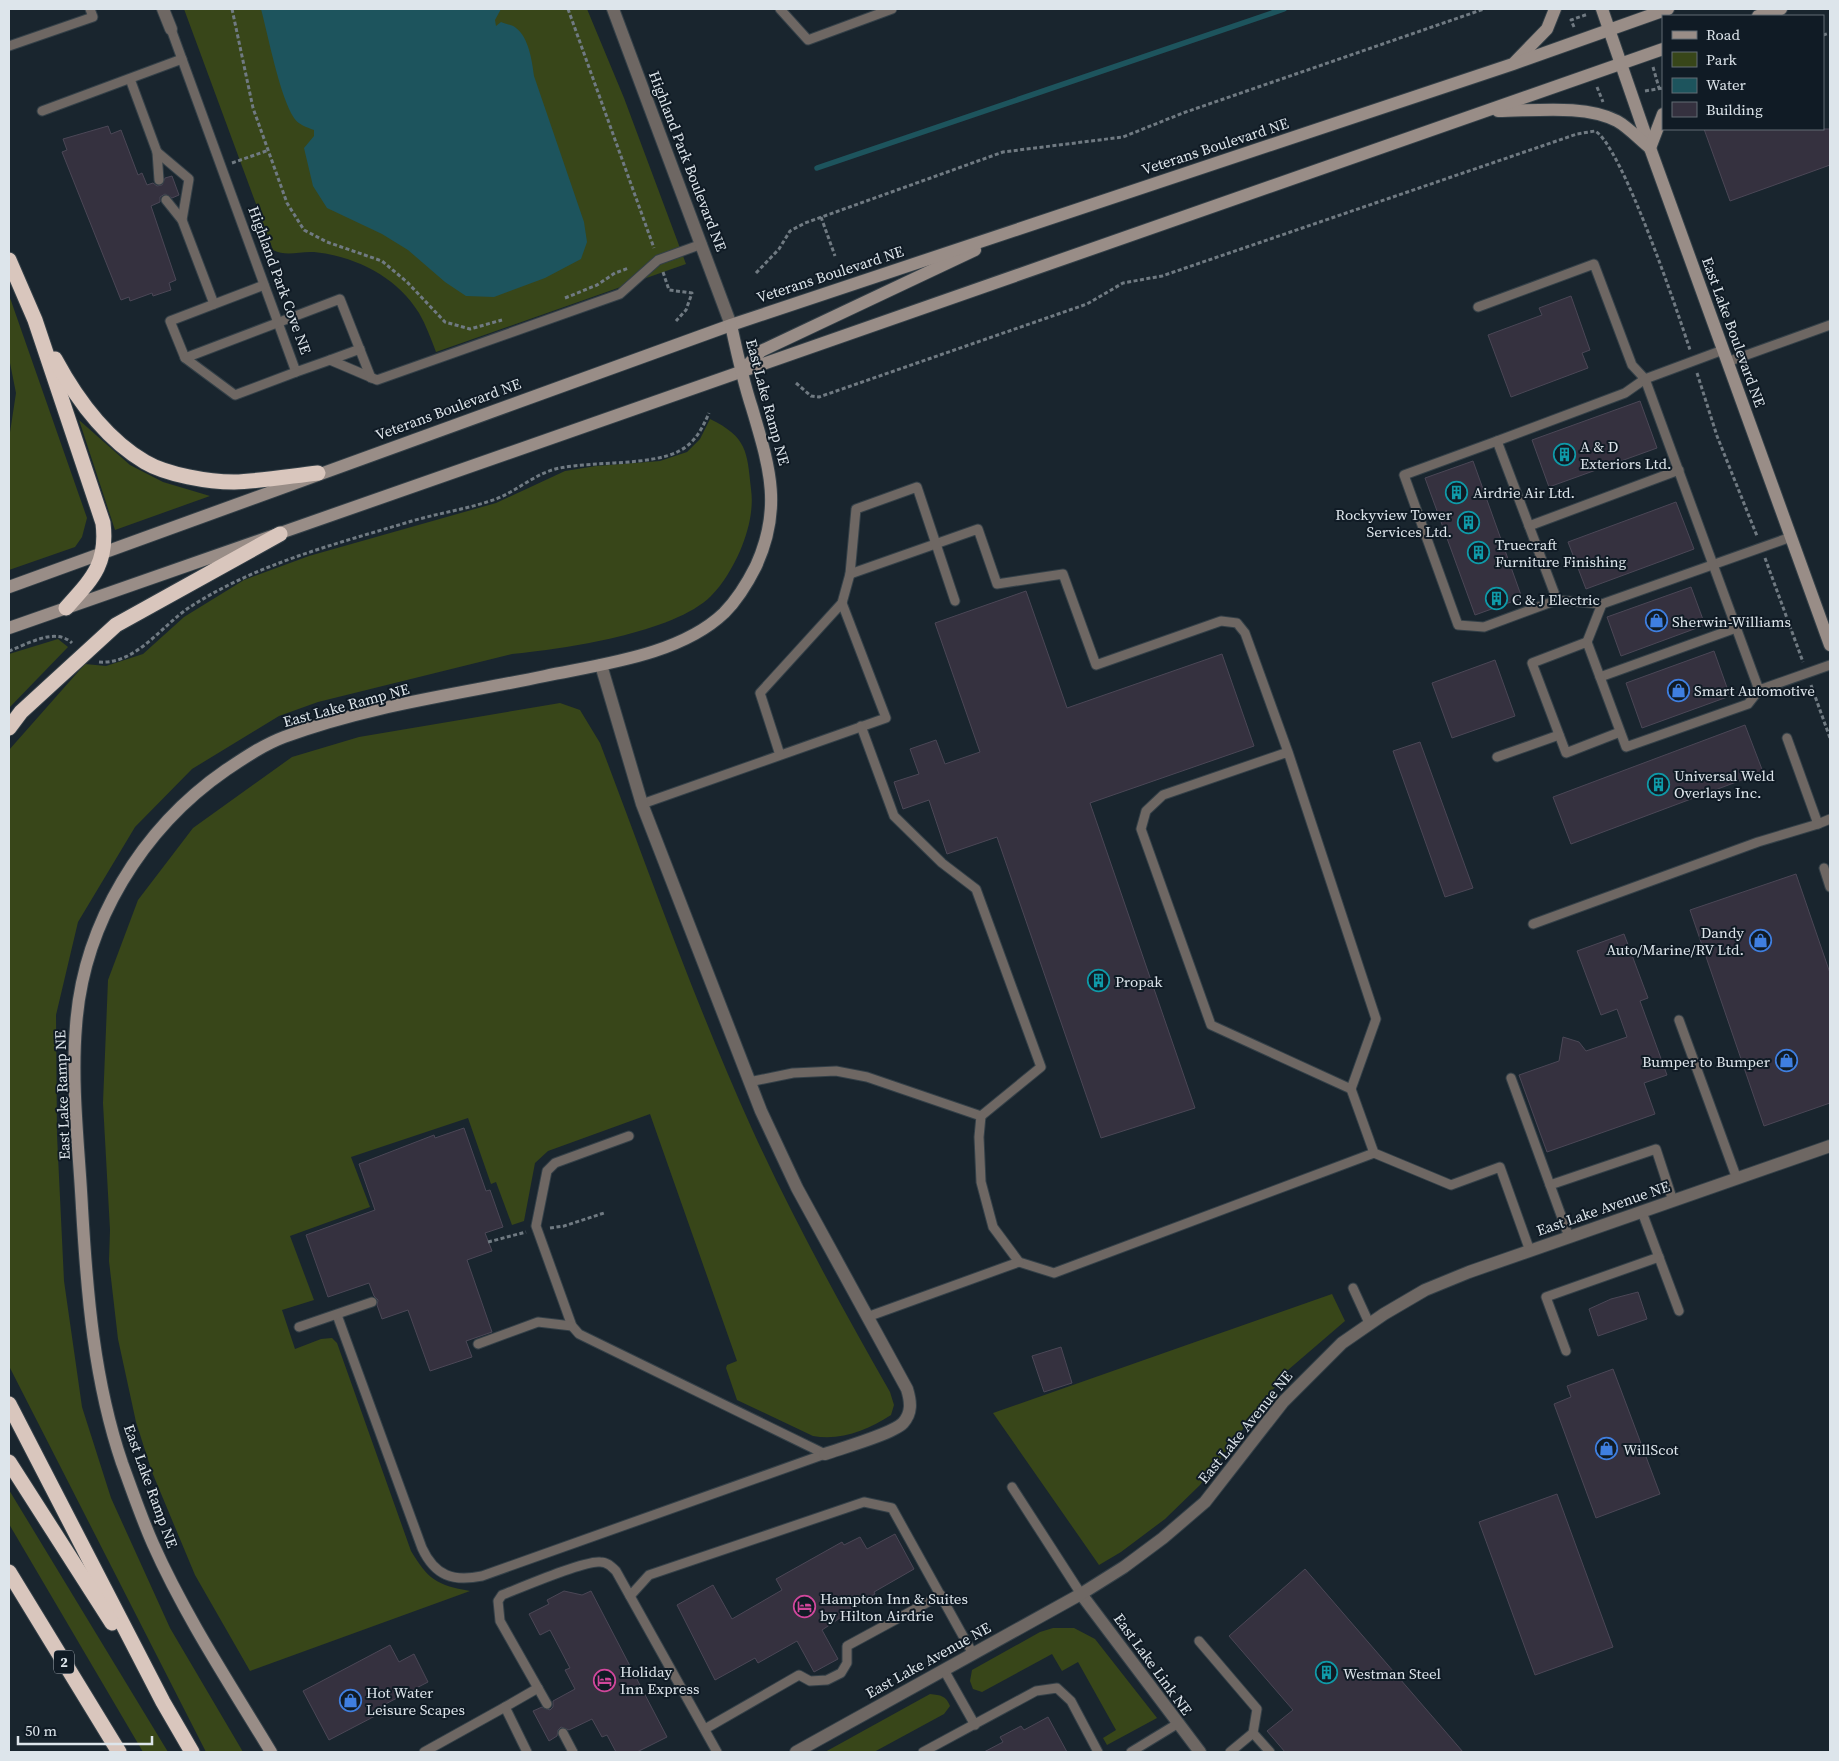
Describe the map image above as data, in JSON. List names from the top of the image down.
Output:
{
  "streets": {
    "highway": ["2"],
    "main road": ["Veterans Boulevard NE", "East Lake Boulevard NE", "East Lake Ramp NE"],
    "street": [
      "Highland Park Boulevard NE",
      "Highland Park Cove NE",
      "East Lake Avenue NE",
      "East Lake Link NE"
    ]
  },
  "crossings": [
    ["Veterans Boulevard NE", "Highland Park Boulevard NE"],
    ["Veterans Boulevard NE", "East Lake Boulevard NE"],
    ["Veterans Boulevard NE", "East Lake Ramp NE"],
    ["Highland Park Boulevard NE", "East Lake Ramp NE"],
    ["East Lake Avenue NE", "East Lake Link NE"]
  ],
  "places": {
    "building": [
      "A & D Exteriors Ltd.",
      "Airdrie Air Ltd.",
      "Rockyview Tower Services Ltd.",
      "Truecraft Furniture Finishing",
      "C & J Electric",
      "Universal Weld Overlays Inc.",
      "Propak",
      "Westman Steel"
    ],
    "shop": [
      "Sherwin-Williams",
      "Smart Automotive",
      "Dandy Auto/Marine/RV Ltd.",
      "Bumper to Bumper",
      "WillScot",
      "Hot Water Leisure Scapes"
    ],
    "hotel": ["Hampton Inn & Suites by Hilton Airdrie", "Holiday Inn Express"]
  },
  "legend": [
    "Road",
    "Park",
    "Water",
    "Building"
  ],
  "scale_bar": "50 m"
}
